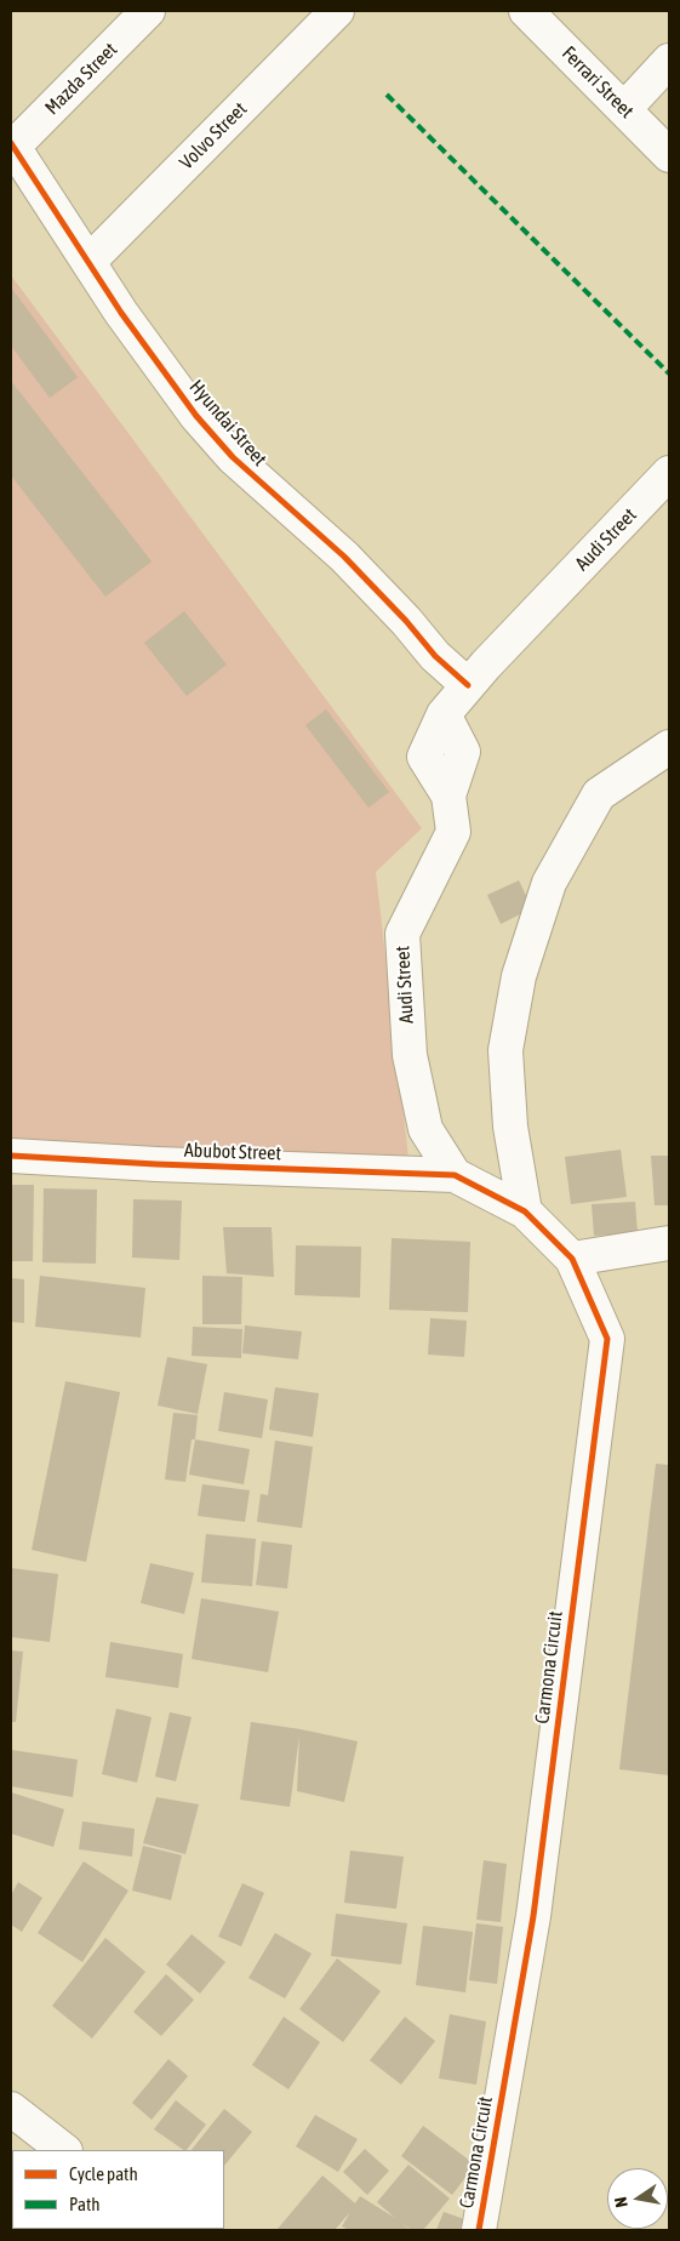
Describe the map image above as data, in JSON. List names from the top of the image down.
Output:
{
  "streets": {
    "main road": [
      "Mazda Street",
      "Ferrari Street",
      "Volvo Street",
      "Hyundai Street",
      "Audi Street",
      "Abubot Street",
      "Carmona Circuit"
    ]
  },
  "crossings": [
    ["Mazda Street", "Hyundai Street"],
    ["Volvo Street", "Hyundai Street"],
    ["Hyundai Street", "Audi Street"],
    ["Audi Street", "Abubot Street"],
    ["Audi Street", "Carmona Circuit"],
    ["Abubot Street", "Carmona Circuit"]
  ],
  "legend": ["Cycle path", "Path"],
  "north": "left"
}
